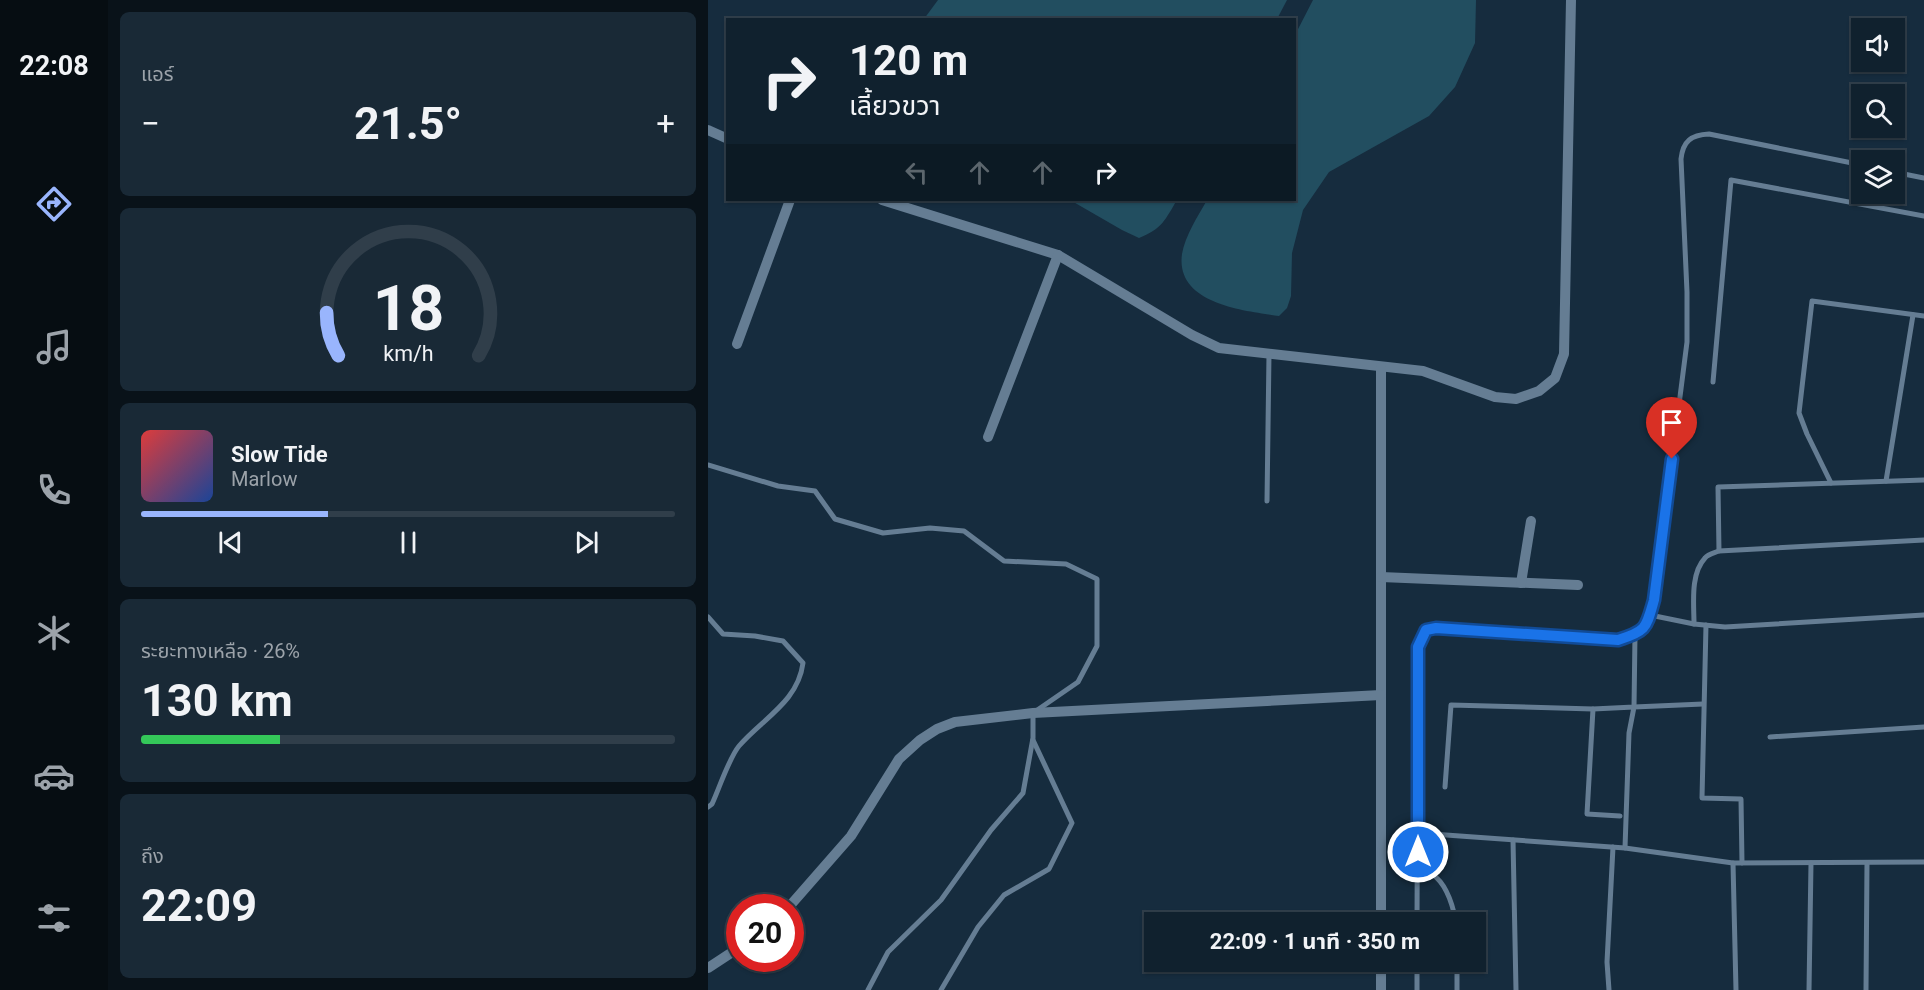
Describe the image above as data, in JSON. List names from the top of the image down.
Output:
{
  "page": {
    "tabs": "22:08",
    "tile": [
      "แอร์",
      ["ระยะทางเหลือ · 26%", "130 km"],
      ["ถึง", "22:09"]
    ],
    "turn": ["120 m", "เลี้ยวขวา"],
    "heat": ["−", "21.5°", "+"],
    "song": ["Slow Tide", "Marlow"],
    "limit": "20",
    "trip": "22:09 · 1 นาที · 350 m",
    "gauge": ["18", "km/h"]
  }
}
